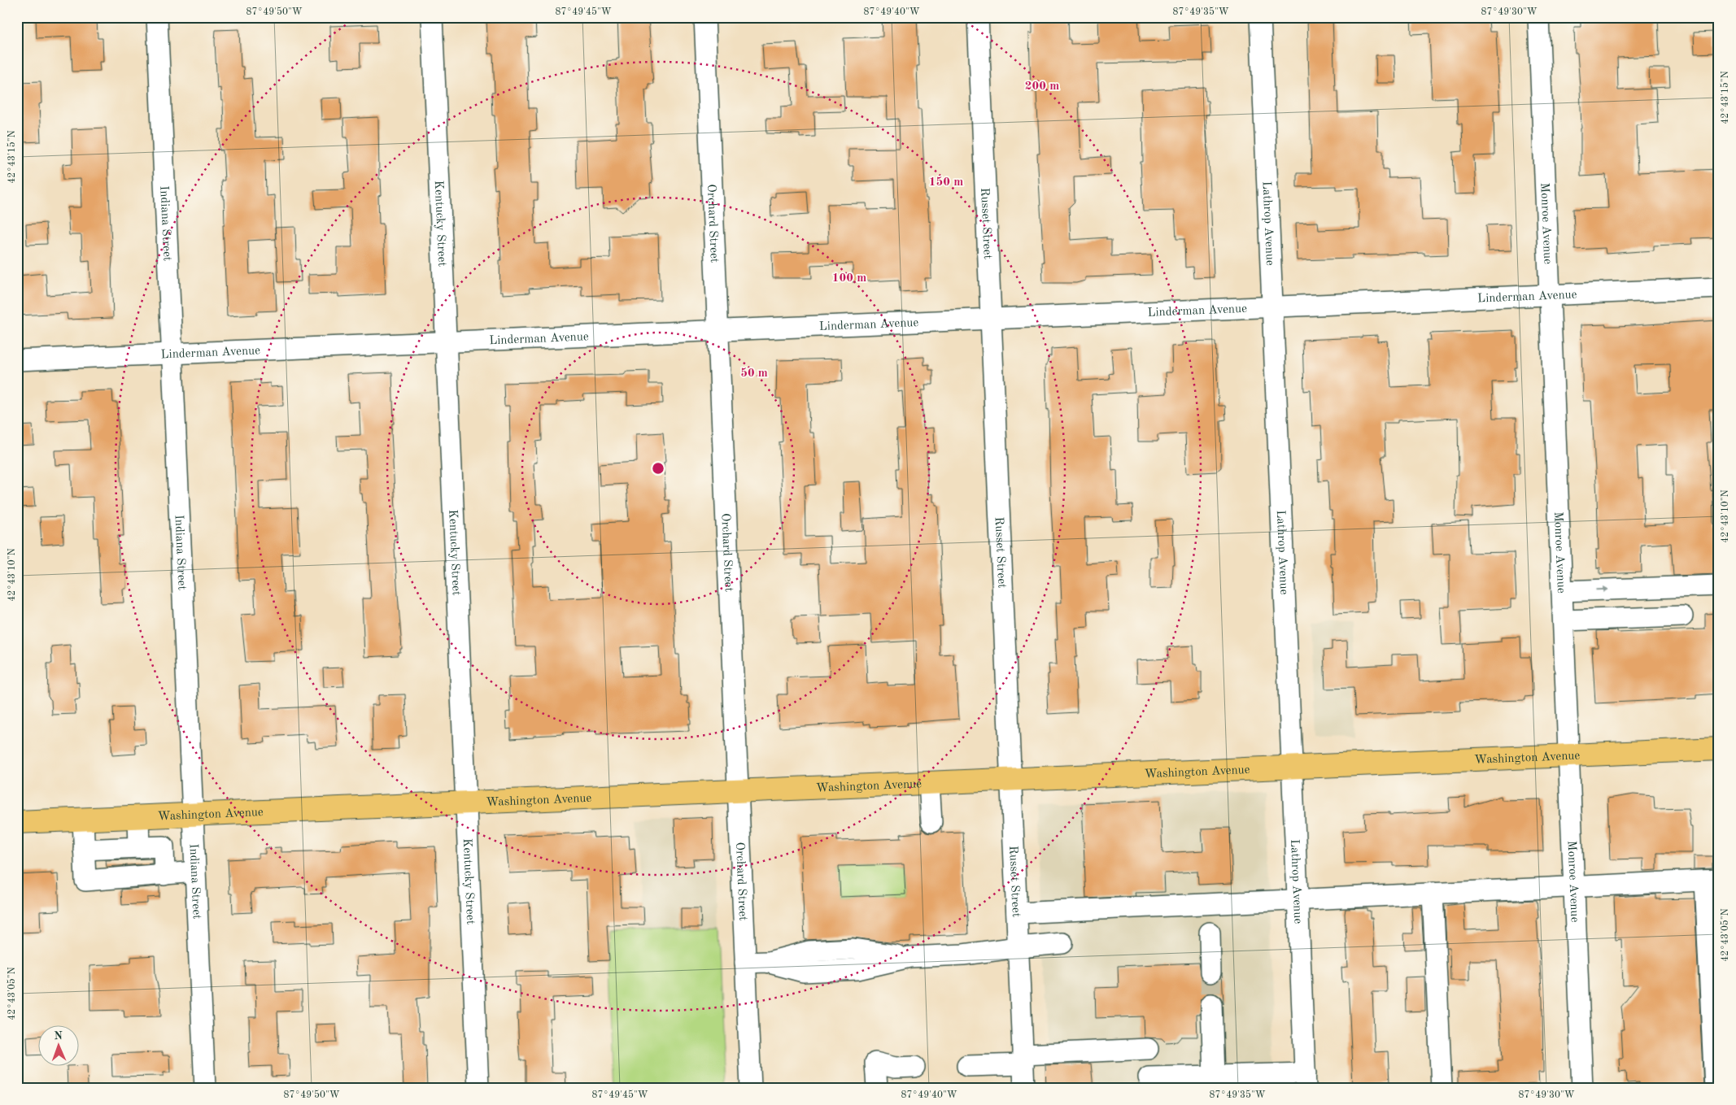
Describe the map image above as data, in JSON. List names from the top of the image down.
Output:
{
  "streets": {
    "main road": ["Washington Avenue"],
    "street": [
      "Indiana Street",
      "Kentucky Street",
      "Orchard Street",
      "Russet Street",
      "Lathrop Avenue",
      "Monroe Avenue",
      "Linderman Avenue"
    ]
  },
  "crossings": [
    ["Indiana Street", "Linderman Avenue"],
    ["Indiana Street", "Washington Avenue"],
    ["Kentucky Street", "Linderman Avenue"],
    ["Kentucky Street", "Washington Avenue"],
    ["Orchard Street", "Linderman Avenue"],
    ["Orchard Street", "Washington Avenue"],
    ["Russet Street", "Linderman Avenue"],
    ["Russet Street", "Washington Avenue"],
    ["Lathrop Avenue", "Linderman Avenue"],
    ["Lathrop Avenue", "Washington Avenue"],
    ["Monroe Avenue", "Linderman Avenue"],
    ["Monroe Avenue", "Washington Avenue"]
  ],
  "north": "top",
  "coordinates": [
    "87°49'50\"W",
    "87°49'45\"W",
    "87°49'40\"W",
    "87°49'35\"W",
    "87°49'30\"W",
    "42°43'15\"N",
    "42°43'10\"N",
    "42°43'05\"N"
  ],
  "rings": [
    "200 m",
    "150 m",
    "100 m",
    "50 m"
  ]
}
